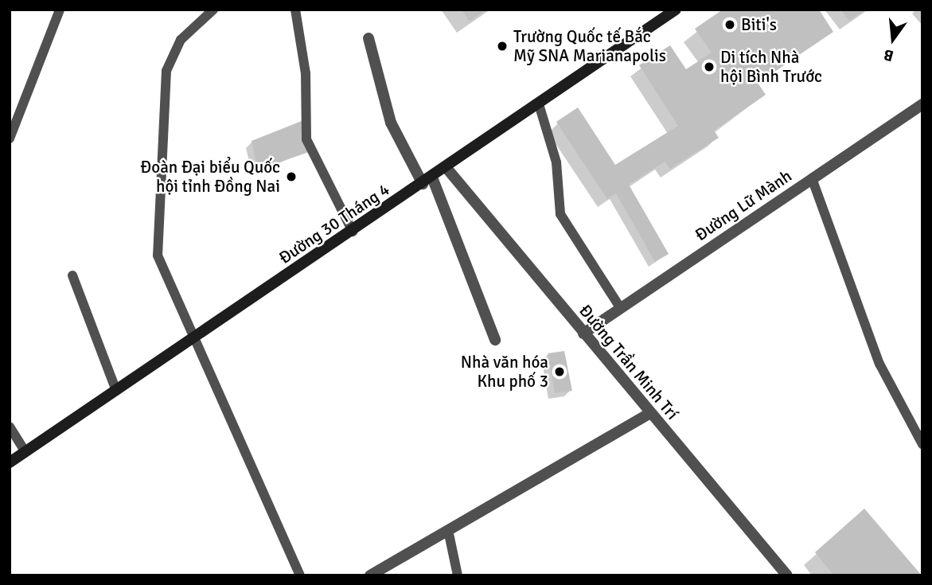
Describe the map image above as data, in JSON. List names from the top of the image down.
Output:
{
  "streets": {
    "main road": ["Đường 30 Tháng 4"],
    "street": ["Đường Lữ Mành", "Đường Trần Minh Trí"]
  },
  "crossings": [
    ["Đường Lữ Mành", "Đường Trần Minh Trí"],
    ["Đường 30 Tháng 4", "Đường Trần Minh Trí"]
  ],
  "places": [
    "Biti's",
    "Trường Quốc tế Bắc Mỹ SNA Marianapolis",
    "Di tích Nhà hội Bình Trước",
    "Đoàn Đại biểu Quốc hội tỉnh Đồng Nai",
    "Nhà văn hóa Khu phố 3"
  ],
  "north": "bottom"
}
